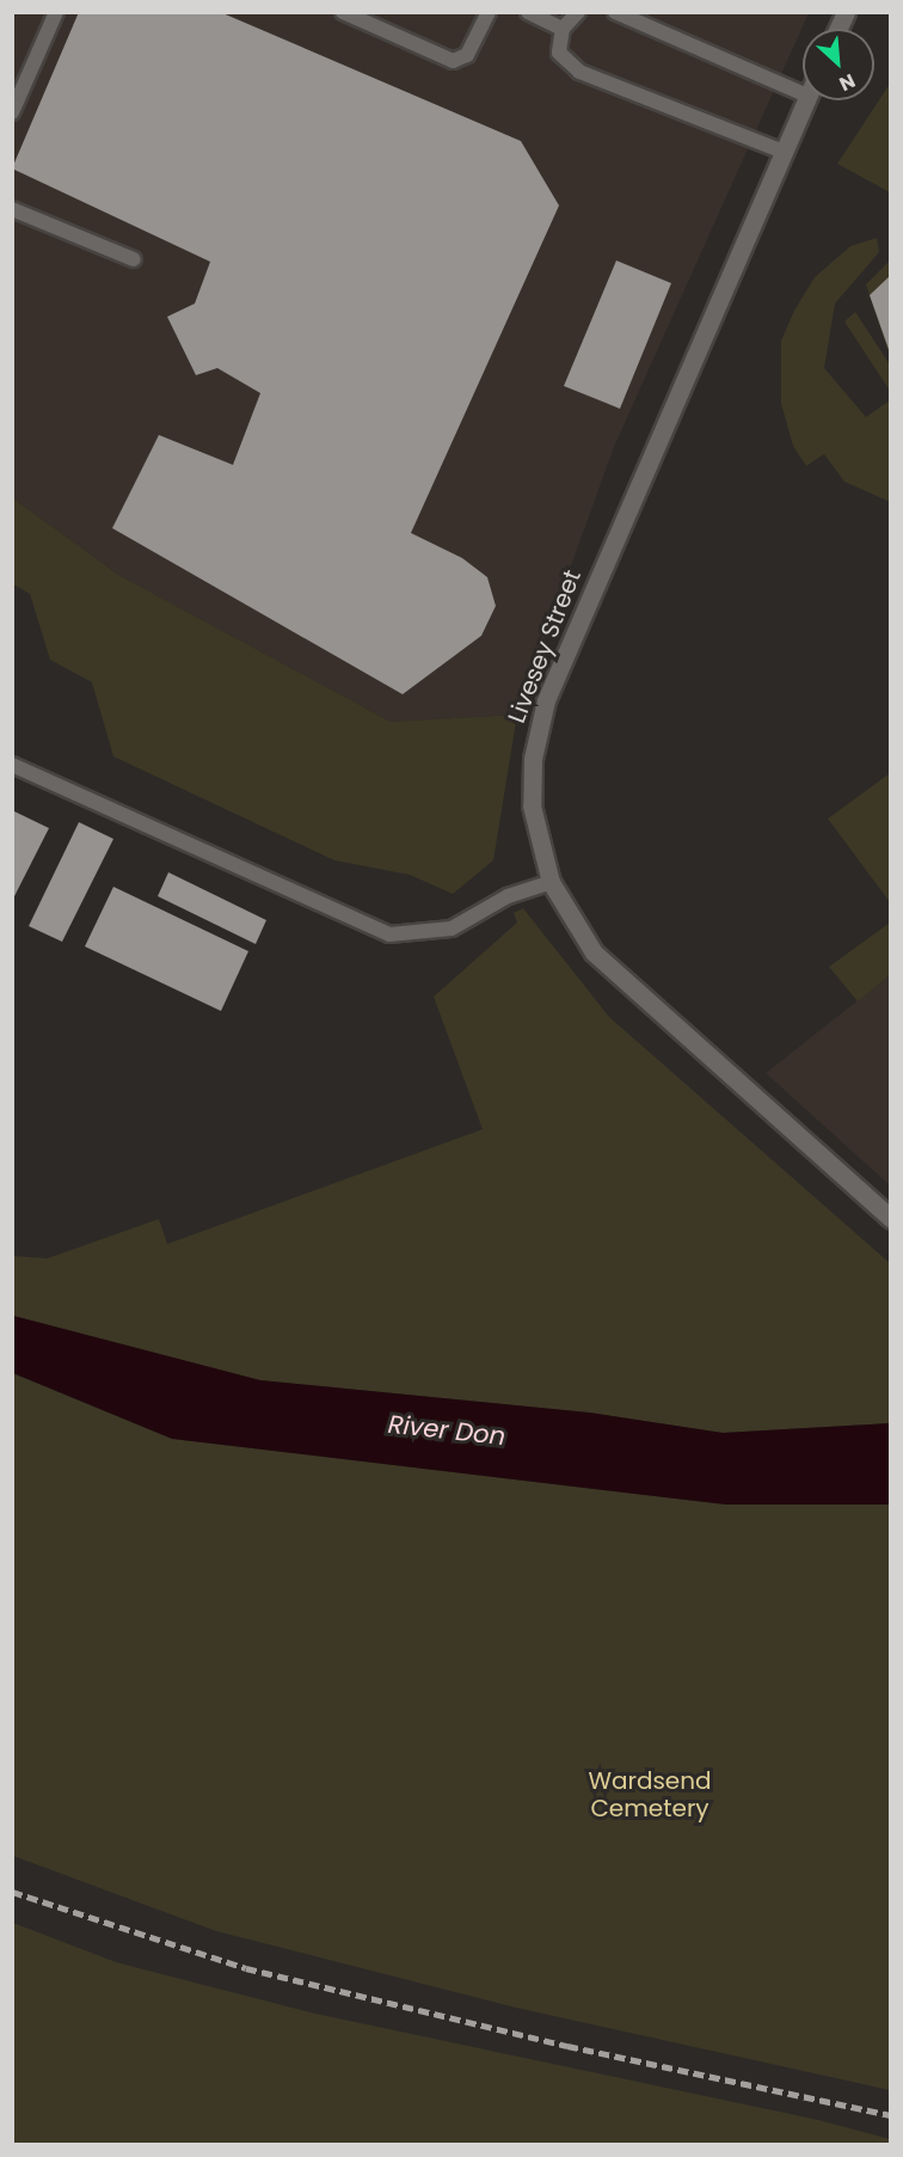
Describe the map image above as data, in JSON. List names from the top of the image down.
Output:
{
  "streets": {
    "street": ["Livesey Street"]
  },
  "water": ["River Don"],
  "parks": ["Wardsend Cemetery"],
  "north": "bottom right"
}
